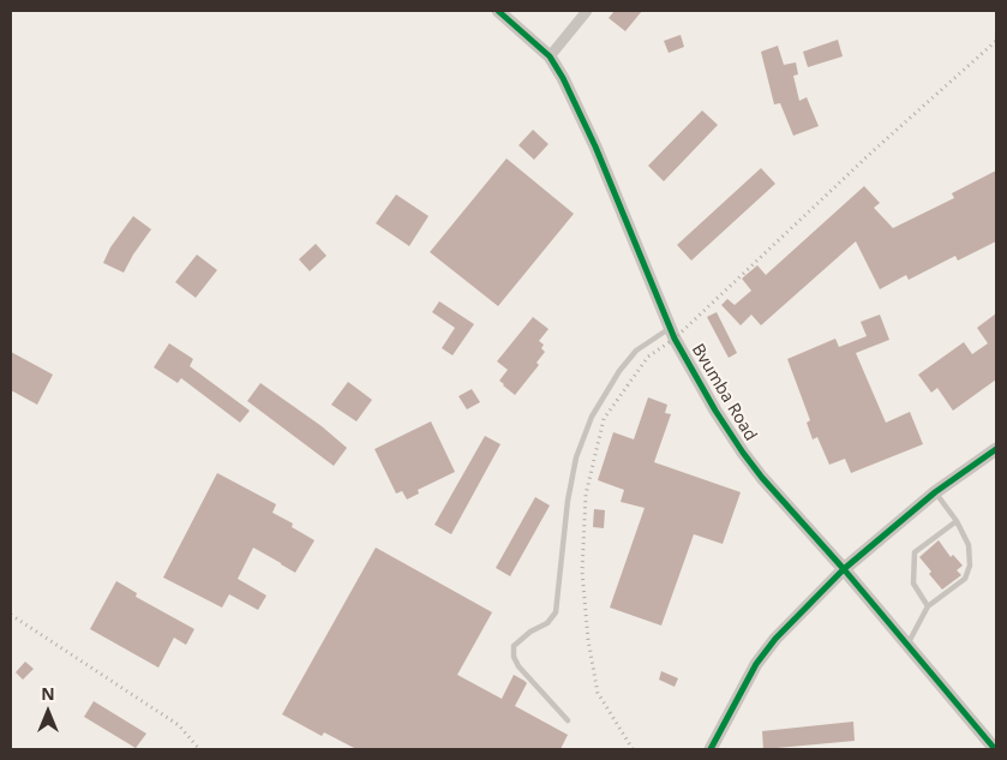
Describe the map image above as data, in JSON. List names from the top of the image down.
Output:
{
  "streets": {
    "street": ["Bvumba Road"]
  },
  "north": "top"
}
